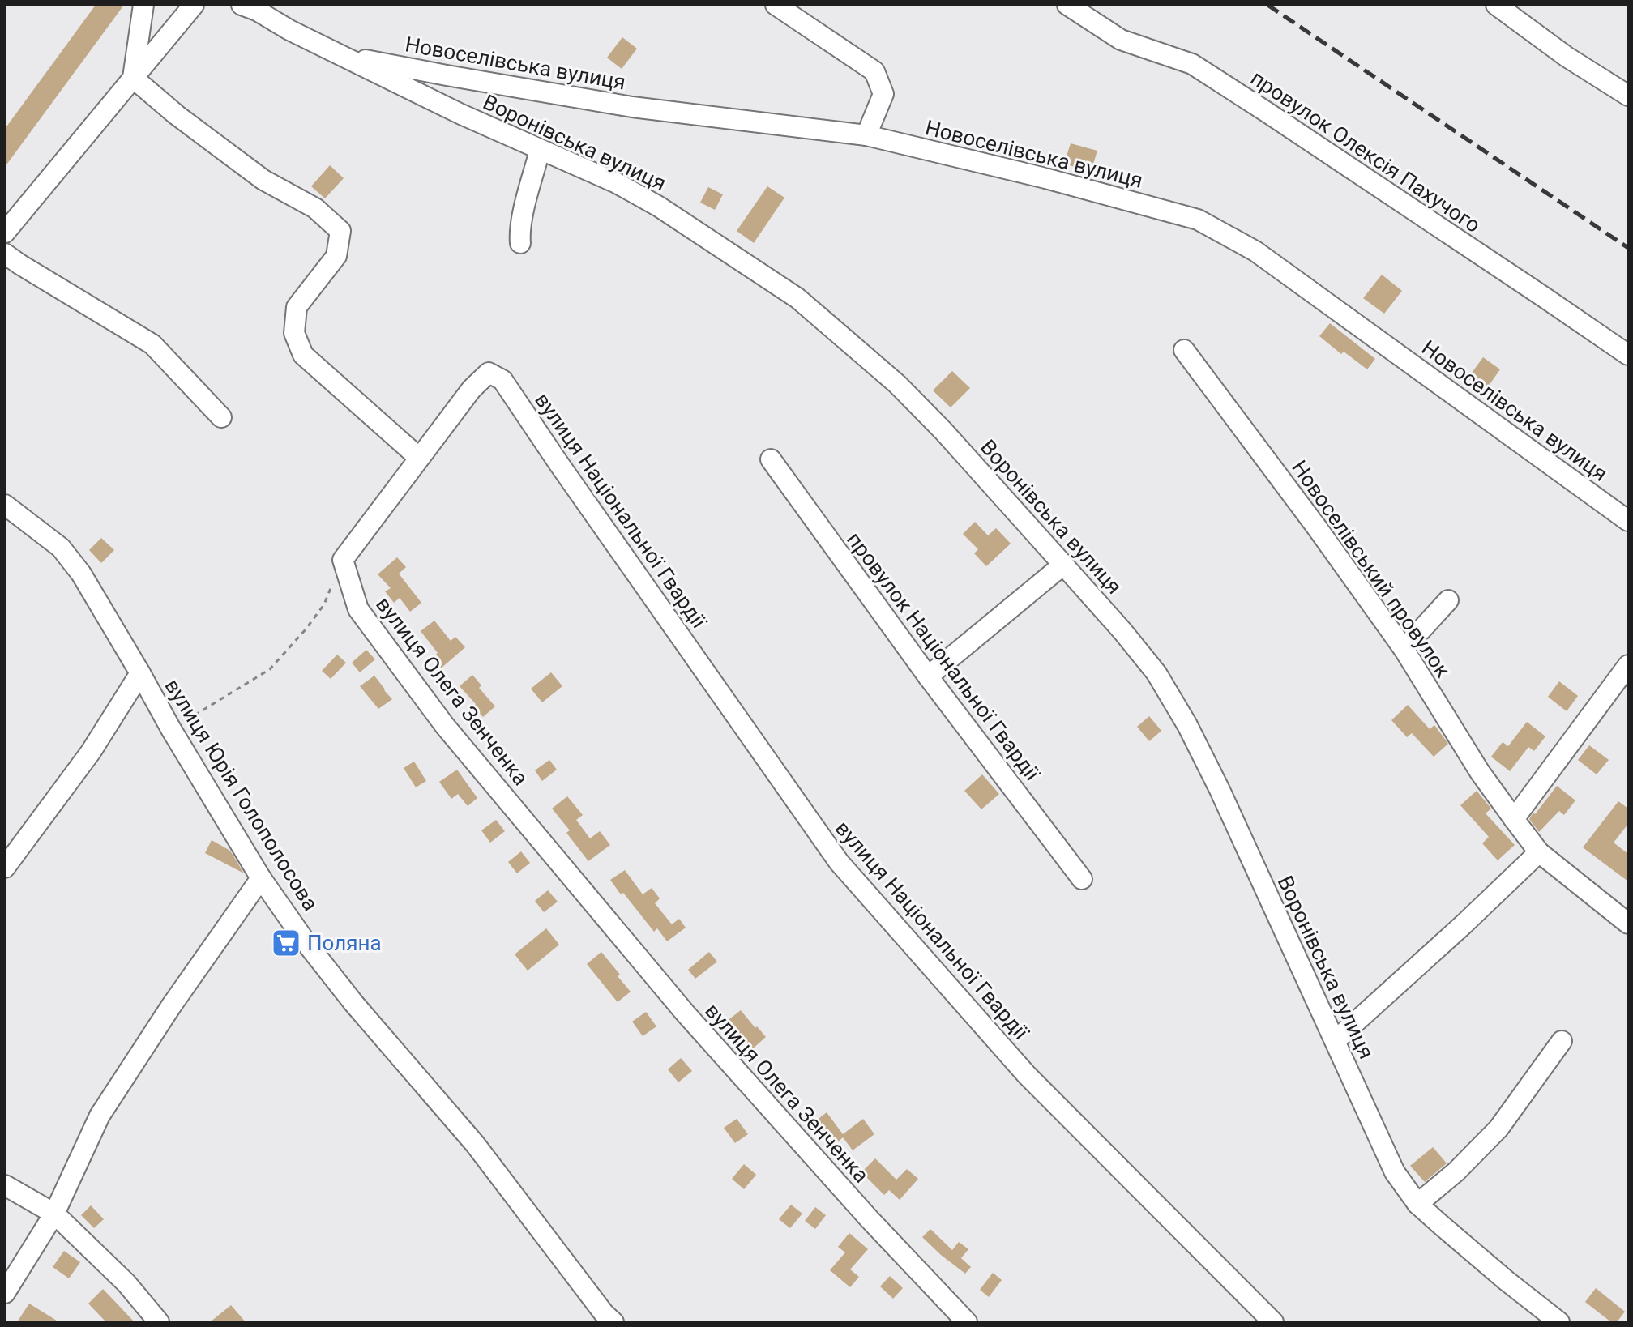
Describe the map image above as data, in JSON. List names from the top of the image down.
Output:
{
  "streets": {
    "street": [
      "Новоселівська вулиця",
      "Воронівська вулиця",
      "провулок Олексія Пахучого",
      "вулиця Національної Гвардії",
      "Новоселівський провулок",
      "провулок Національної Гвардії",
      "вулиця Олега Зенченка",
      "вулиця Юрія Голополосова"
    ]
  },
  "crossings": [
    ["Новоселівська вулиця", "Воронівська вулиця"]
  ],
  "places": {
    "supermarket": ["Поляна"]
  }
}
